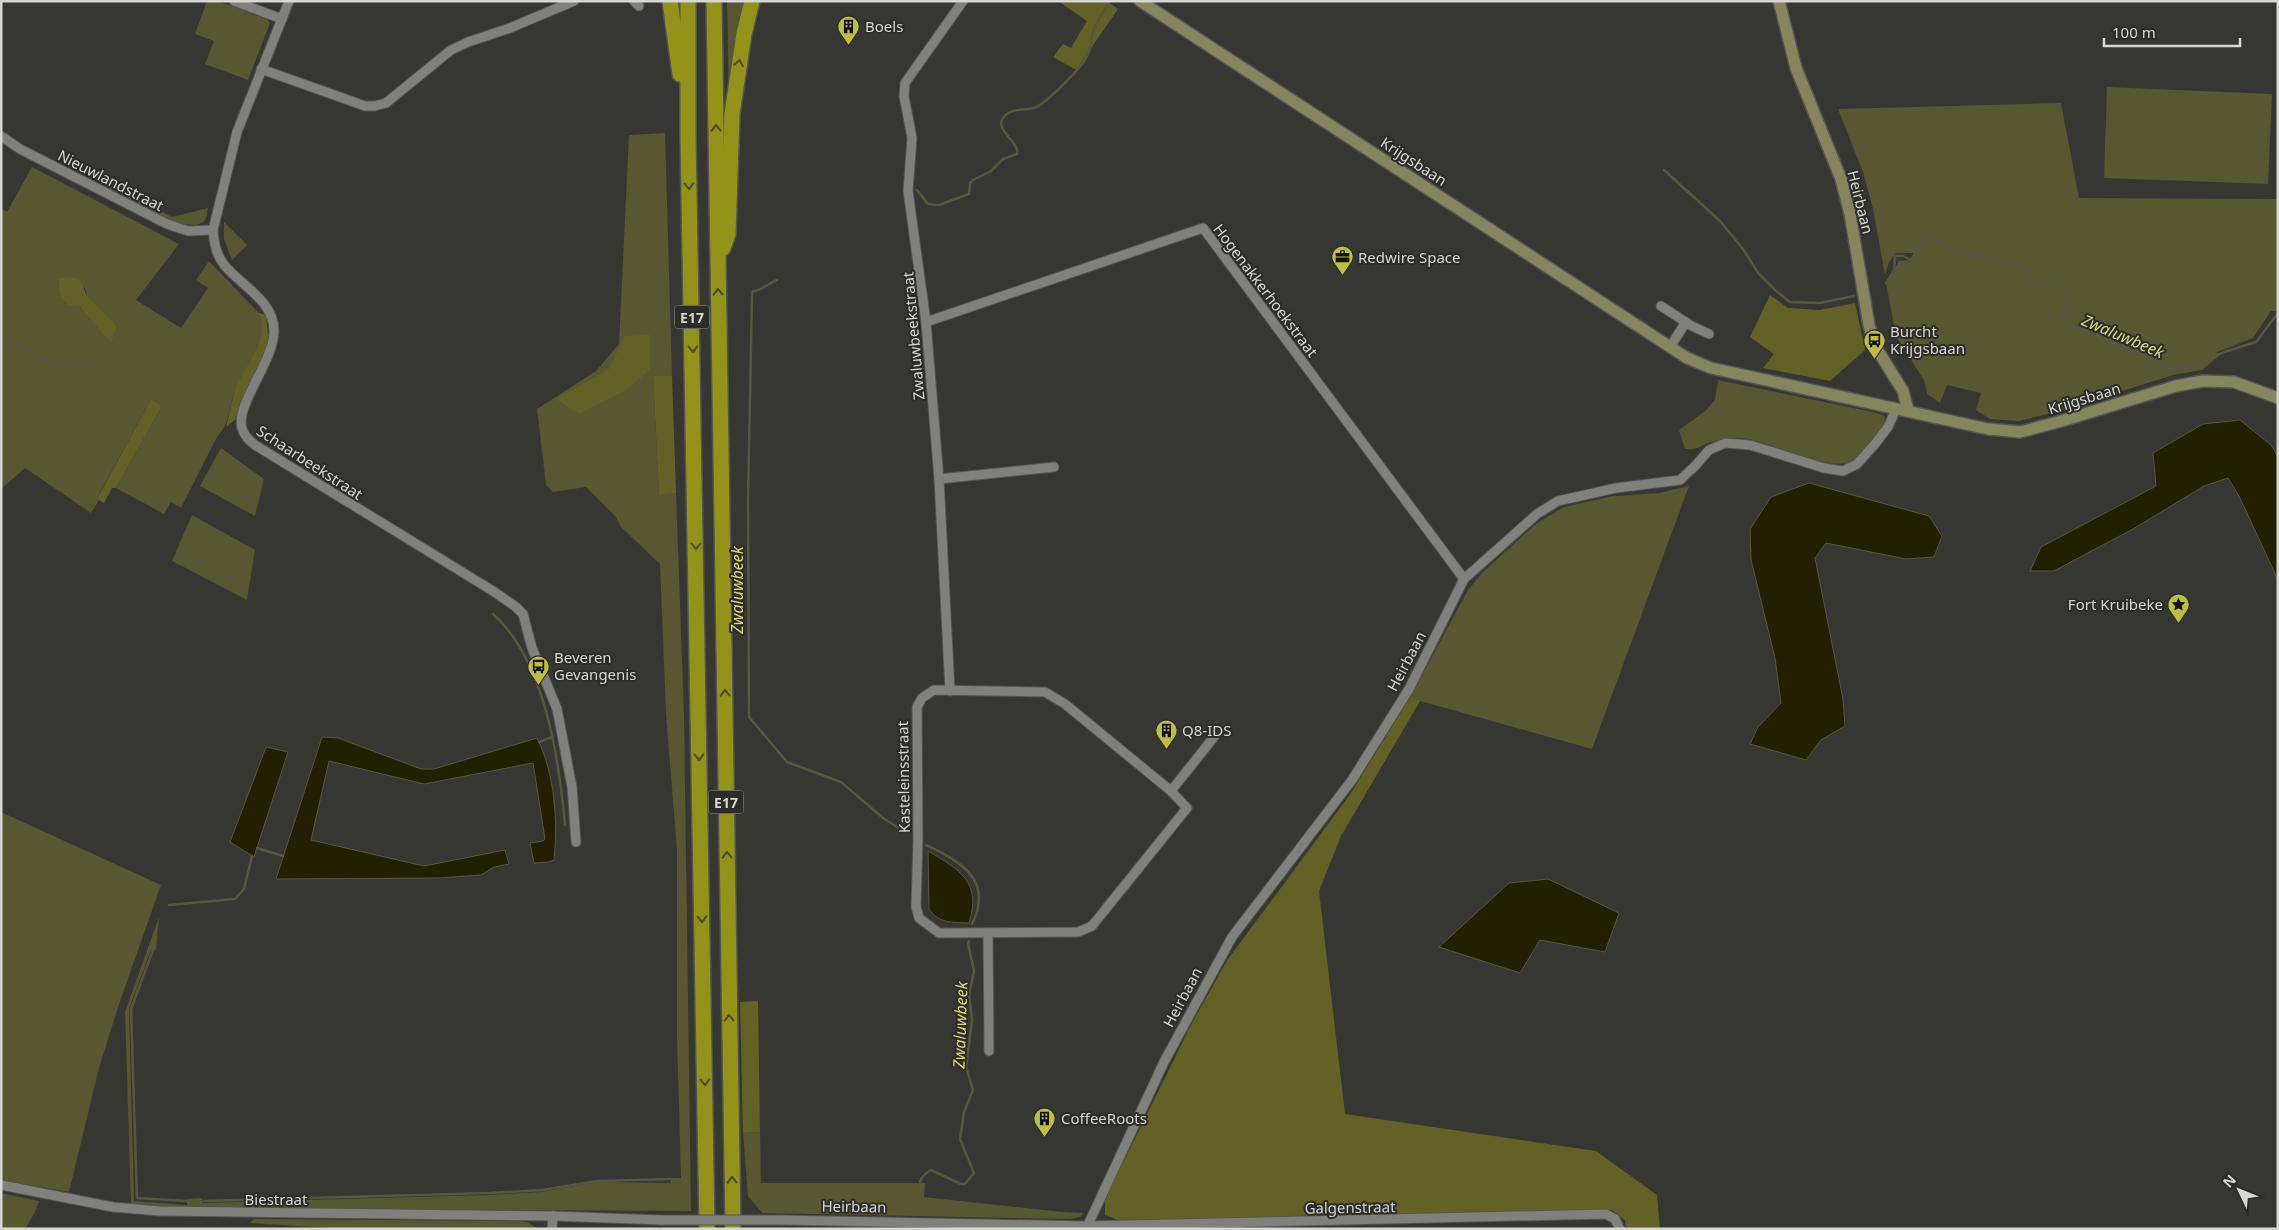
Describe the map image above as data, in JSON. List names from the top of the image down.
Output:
{
  "streets": {
    "highway": ["E17"],
    "main road": ["Krijgsbaan", "Heirbaan"],
    "street": [
      "Nieuwlandstraat",
      "Hogenakkerhoekstraat",
      "Zwaluwbeekstraat",
      "Schaarbeekstraat",
      "Kasteleinsstraat",
      "Biestraat",
      "Galgenstraat"
    ]
  },
  "crossings": [
    ["Krijgsbaan", "Heirbaan"],
    ["Nieuwlandstraat", "Schaarbeekstraat"],
    ["Heirbaan", "Hogenakkerhoekstraat"],
    ["Heirbaan", "Biestraat"],
    ["Heirbaan", "Galgenstraat"],
    ["Hogenakkerhoekstraat", "Zwaluwbeekstraat"],
    ["Zwaluwbeekstraat", "Kasteleinsstraat"]
  ],
  "water": ["Zwaluwbeek"],
  "places": {
    "building": ["Boels", "Q8-IDS", "CoffeeRoots"],
    "office": ["Redwire Space"],
    "bus stop": ["Burcht Krijgsbaan", "Beveren Gevangenis"],
    "place": ["Fort Kruibeke"]
  },
  "scale_bar": "100 m",
  "north": "top left"
}
